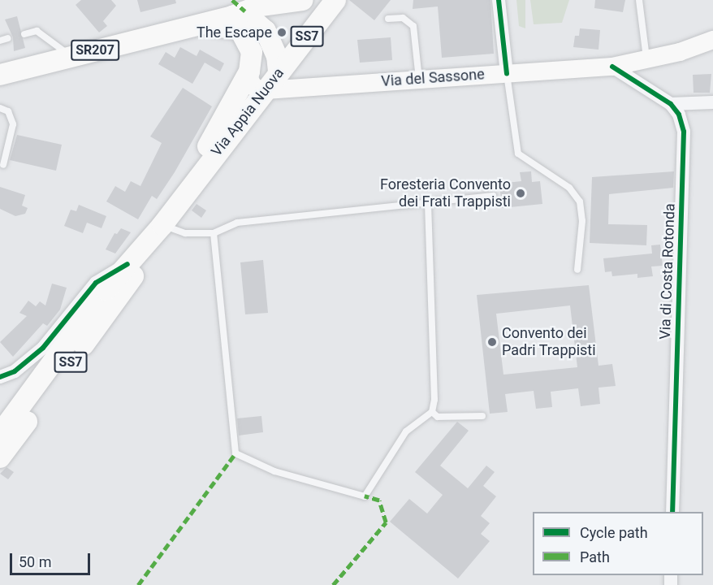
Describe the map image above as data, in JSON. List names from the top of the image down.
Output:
{
  "streets": {
    "main road": [
      "SS7",
      "SR207",
      "Via del Sassone",
      "Via Appia Nuova"
    ],
    "street": ["Via di Costa Rotonda"]
  },
  "crossings": [
    ["Via del Sassone", "Via Appia Nuova"],
    ["Via del Sassone", "Via di Costa Rotonda"]
  ],
  "places": ["The Escape", "Foresteria Convento dei Frati Trappisti", "Convento dei Padri Trappisti"],
  "legend": ["Cycle path", "Path"],
  "scale_bar": "50 m"
}
